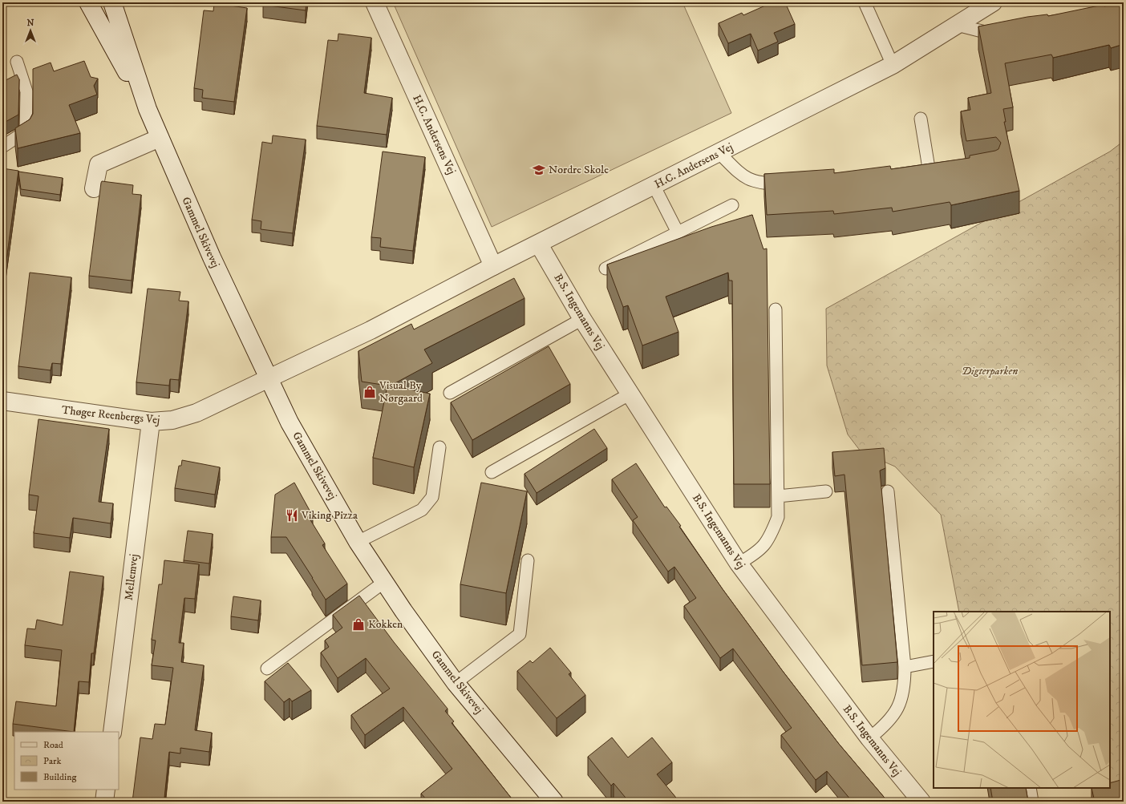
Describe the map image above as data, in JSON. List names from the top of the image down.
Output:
{
  "streets": {
    "street": [
      "H.C. Andersens Vej",
      "Gammel Skivevej",
      "B.S. Ingemanns Vej",
      "Thøger Reenbergs Vej",
      "Mellemvej"
    ]
  },
  "crossings": [
    ["H.C. Andersens Vej", "Gammel Skivevej"],
    ["H.C. Andersens Vej", "B.S. Ingemanns Vej"],
    ["H.C. Andersens Vej", "Thøger Reenbergs Vej"],
    ["Gammel Skivevej", "Thøger Reenbergs Vej"],
    ["Thøger Reenbergs Vej", "Mellemvej"]
  ],
  "parks": ["Digterparken"],
  "places": {
    "school or university": ["Nordre Skole"],
    "shop": ["Visual By Nørgaard", "Kokken"],
    "restaurant": ["Viking Pizza"]
  },
  "legend": ["Road", "Park", "Building"],
  "north": "top"
}
